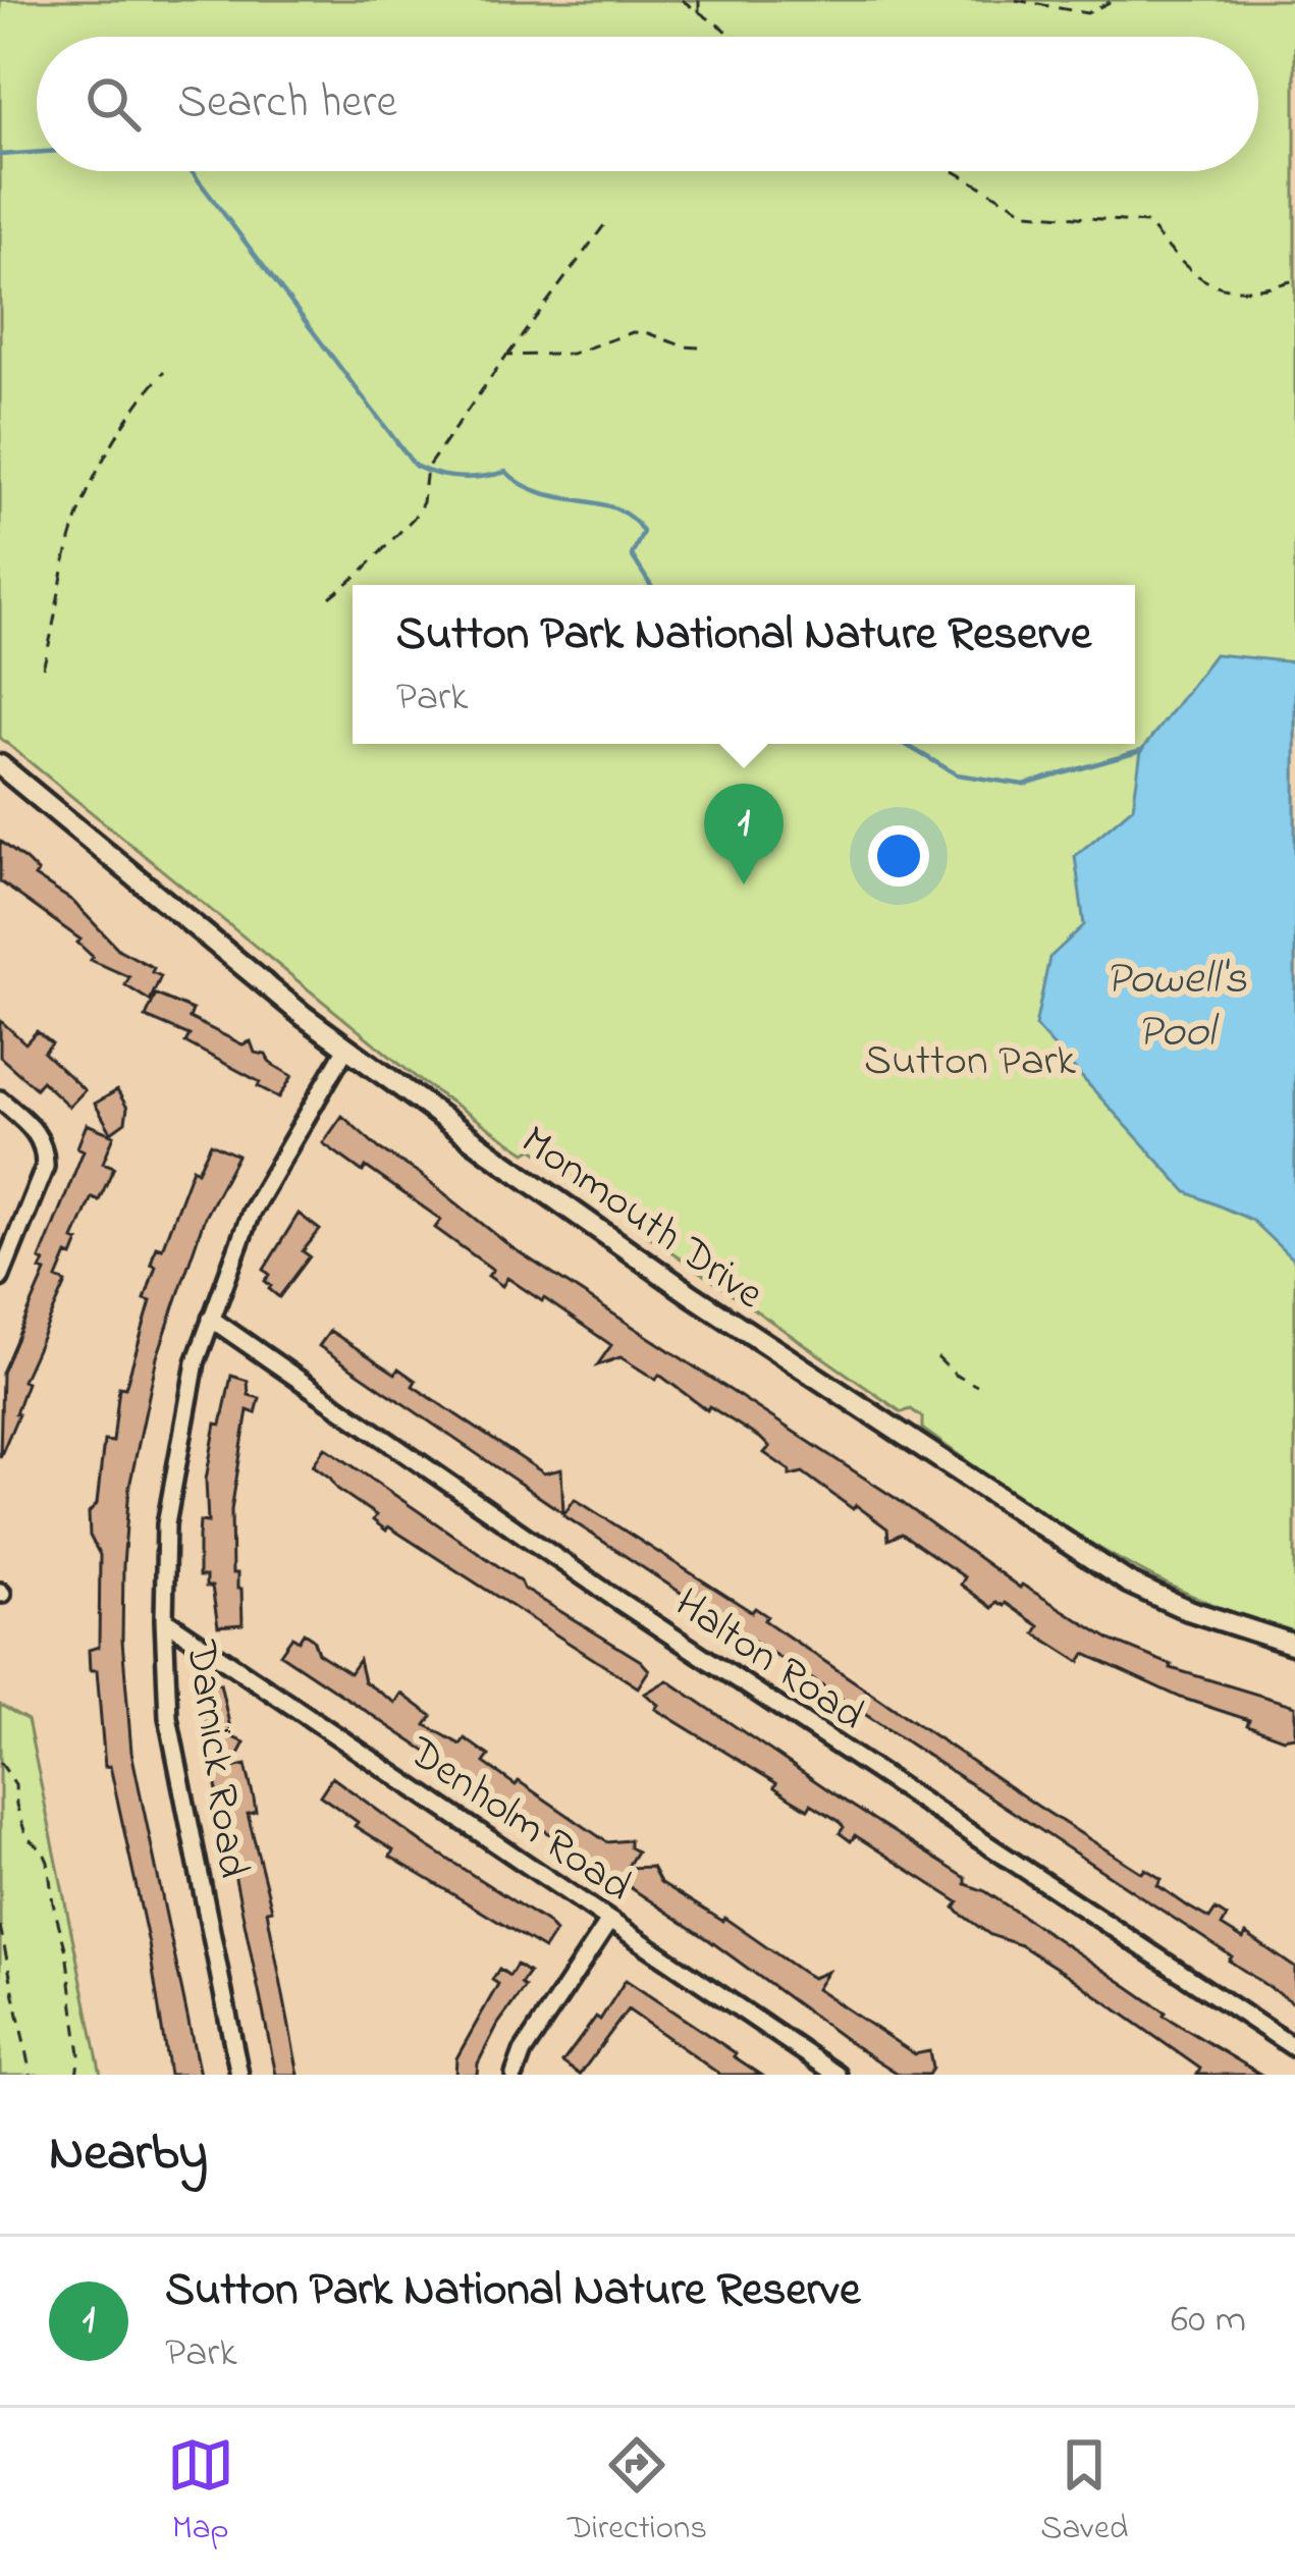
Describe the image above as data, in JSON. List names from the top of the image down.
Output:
{
  "streets": {
    "street": [
      "Monmouth Drive",
      "Halton Road",
      "Darnick Road",
      "Denholm Road"
    ]
  },
  "crossings": [
    ["Monmouth Drive", "Darnick Road"],
    ["Halton Road", "Darnick Road"],
    ["Darnick Road", "Denholm Road"]
  ],
  "water": ["Powell's Pool"],
  "parks": ["Sutton Park"],
  "page": {
    "search": "Search here",
    "popup": ["Sutton Park National Nature Reserve", "Park"],
    "pins": "1",
    "heading": "Nearby",
    "list": [
      {
        "mark": "1",
        "name": "Sutton Park National Nature Reserve",
        "note": "Park",
        "value": "60 m"
      }
    ],
    "nav": ["Map", "Directions", "Saved"]
  }
}
